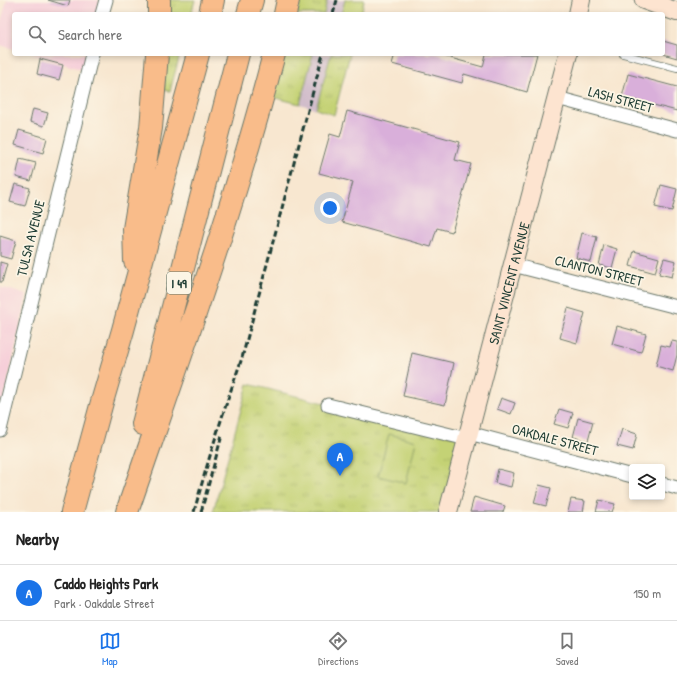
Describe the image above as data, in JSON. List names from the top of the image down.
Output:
{
  "streets": {
    "highway": ["I 49"],
    "street": [
      "LASH STREET",
      "TULSA AVENUE",
      "CLANTON STREET",
      "SAINT VINCENT AVENUE",
      "OAKDALE STREET"
    ]
  },
  "crossings": [
    ["LASH STREET", "SAINT VINCENT AVENUE"],
    ["CLANTON STREET", "SAINT VINCENT AVENUE"],
    ["SAINT VINCENT AVENUE", "OAKDALE STREET"]
  ],
  "page": {
    "search": "Search here",
    "pins": "A",
    "heading": "Nearby",
    "list": [
      {
        "mark": "A",
        "name": "Caddo Heights Park",
        "note": "Park · Oakdale Street",
        "value": "150 m"
      }
    ],
    "nav": ["Map", "Directions", "Saved"]
  }
}
